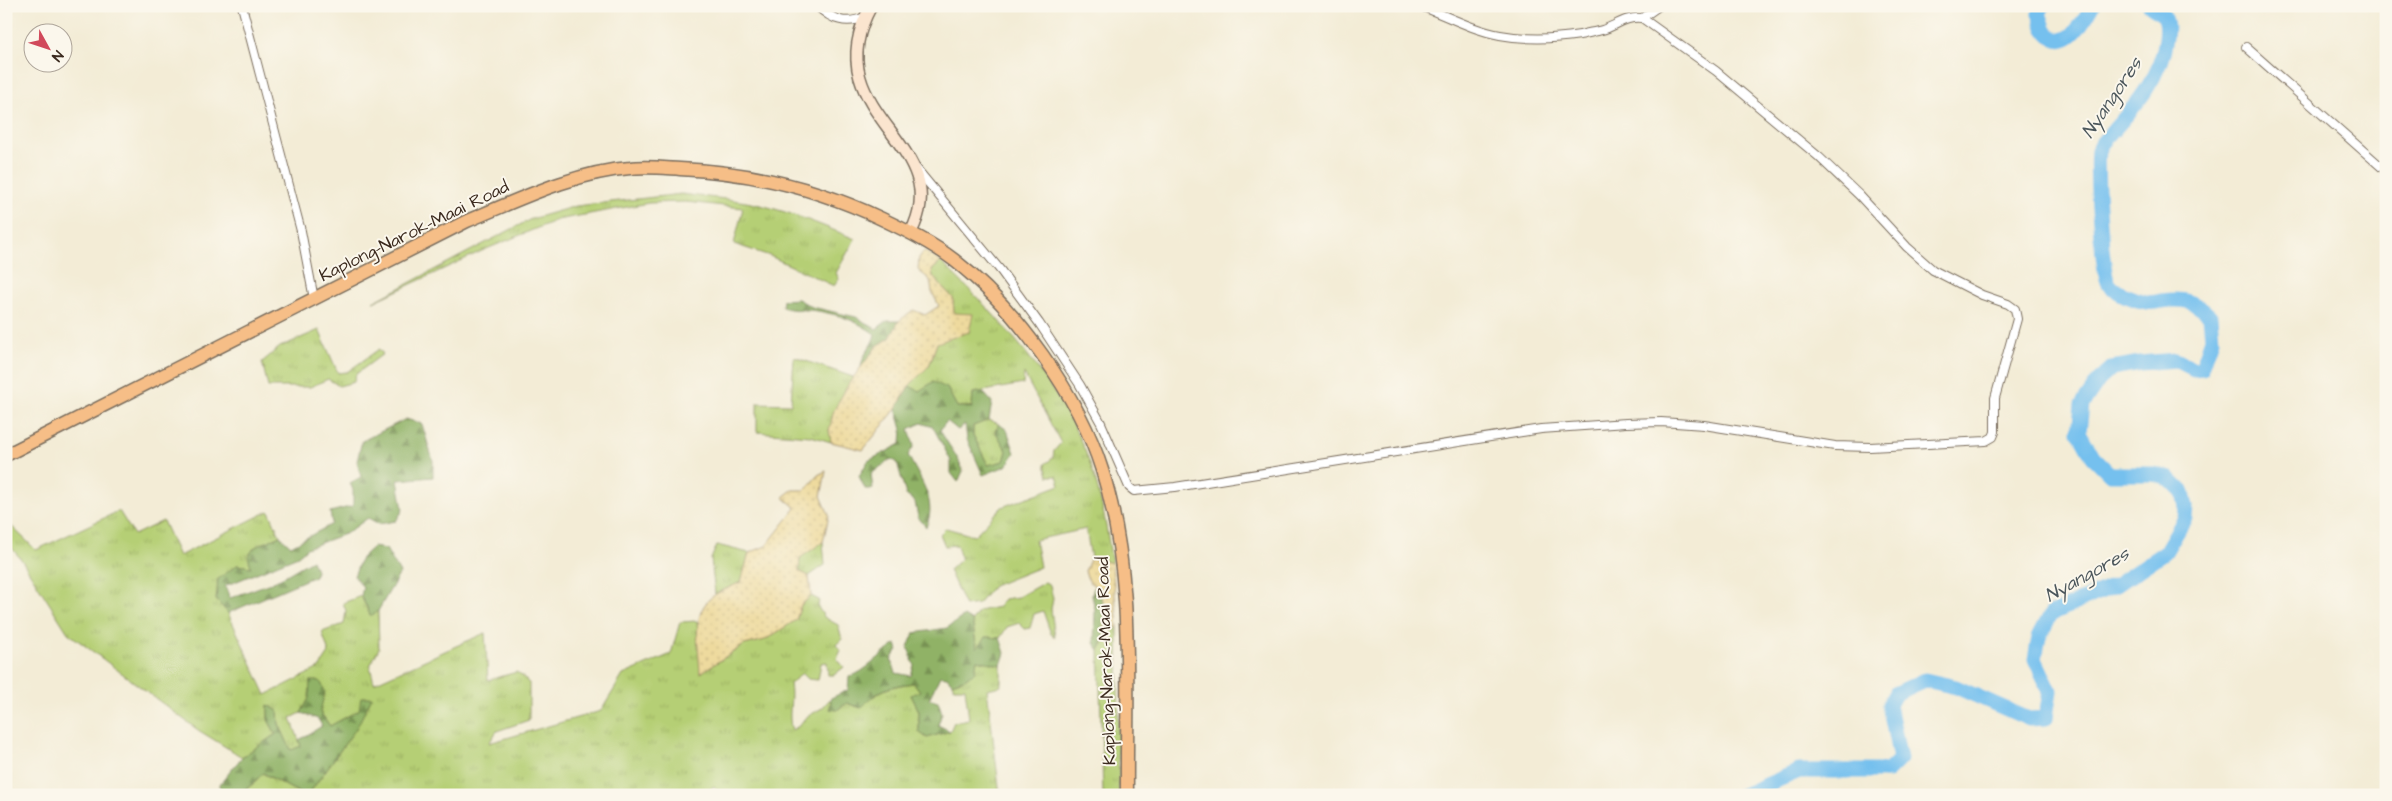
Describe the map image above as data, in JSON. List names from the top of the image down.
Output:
{
  "streets": {
    "highway": ["Kaplong-Narok-Maai Road"]
  },
  "water": ["Nyangores"],
  "north": "bottom right"
}
